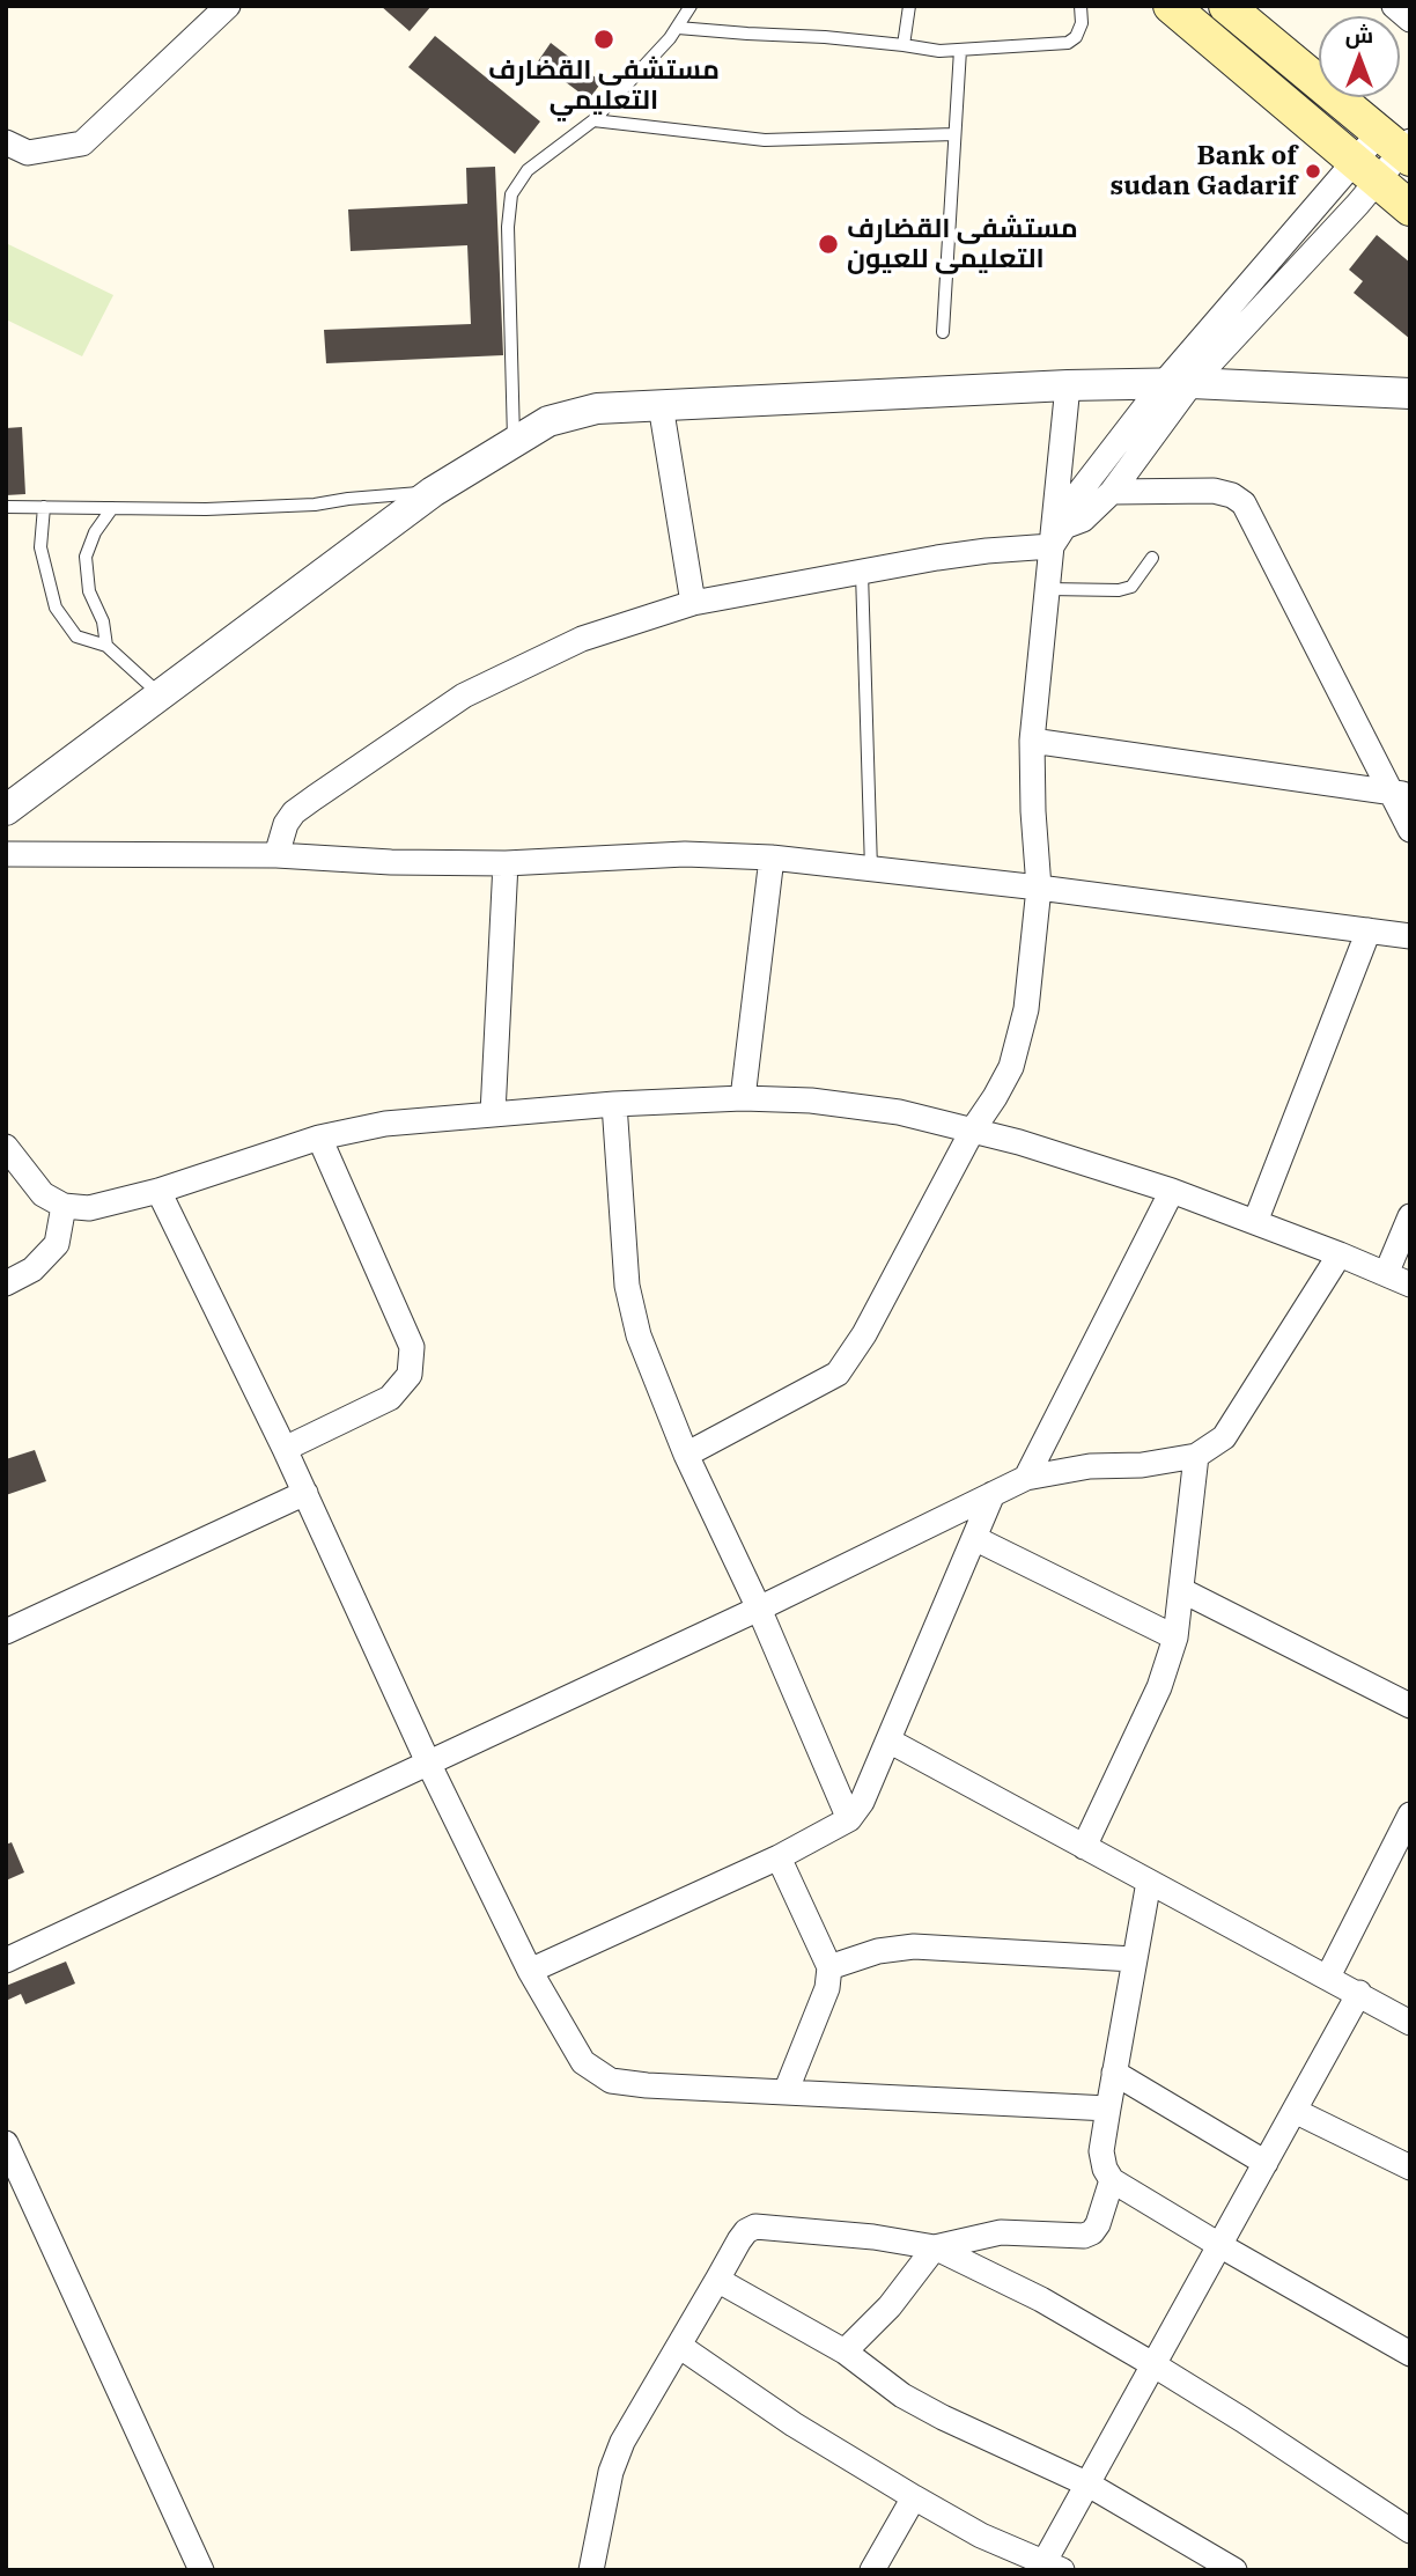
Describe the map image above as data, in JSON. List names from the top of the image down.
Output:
{
  "places": ["مستشفى القضارف التعليمي", "Bank of sudan Gadarif", "مستشفى القضارف التعليمى للعيون"],
  "north": "top"
}
